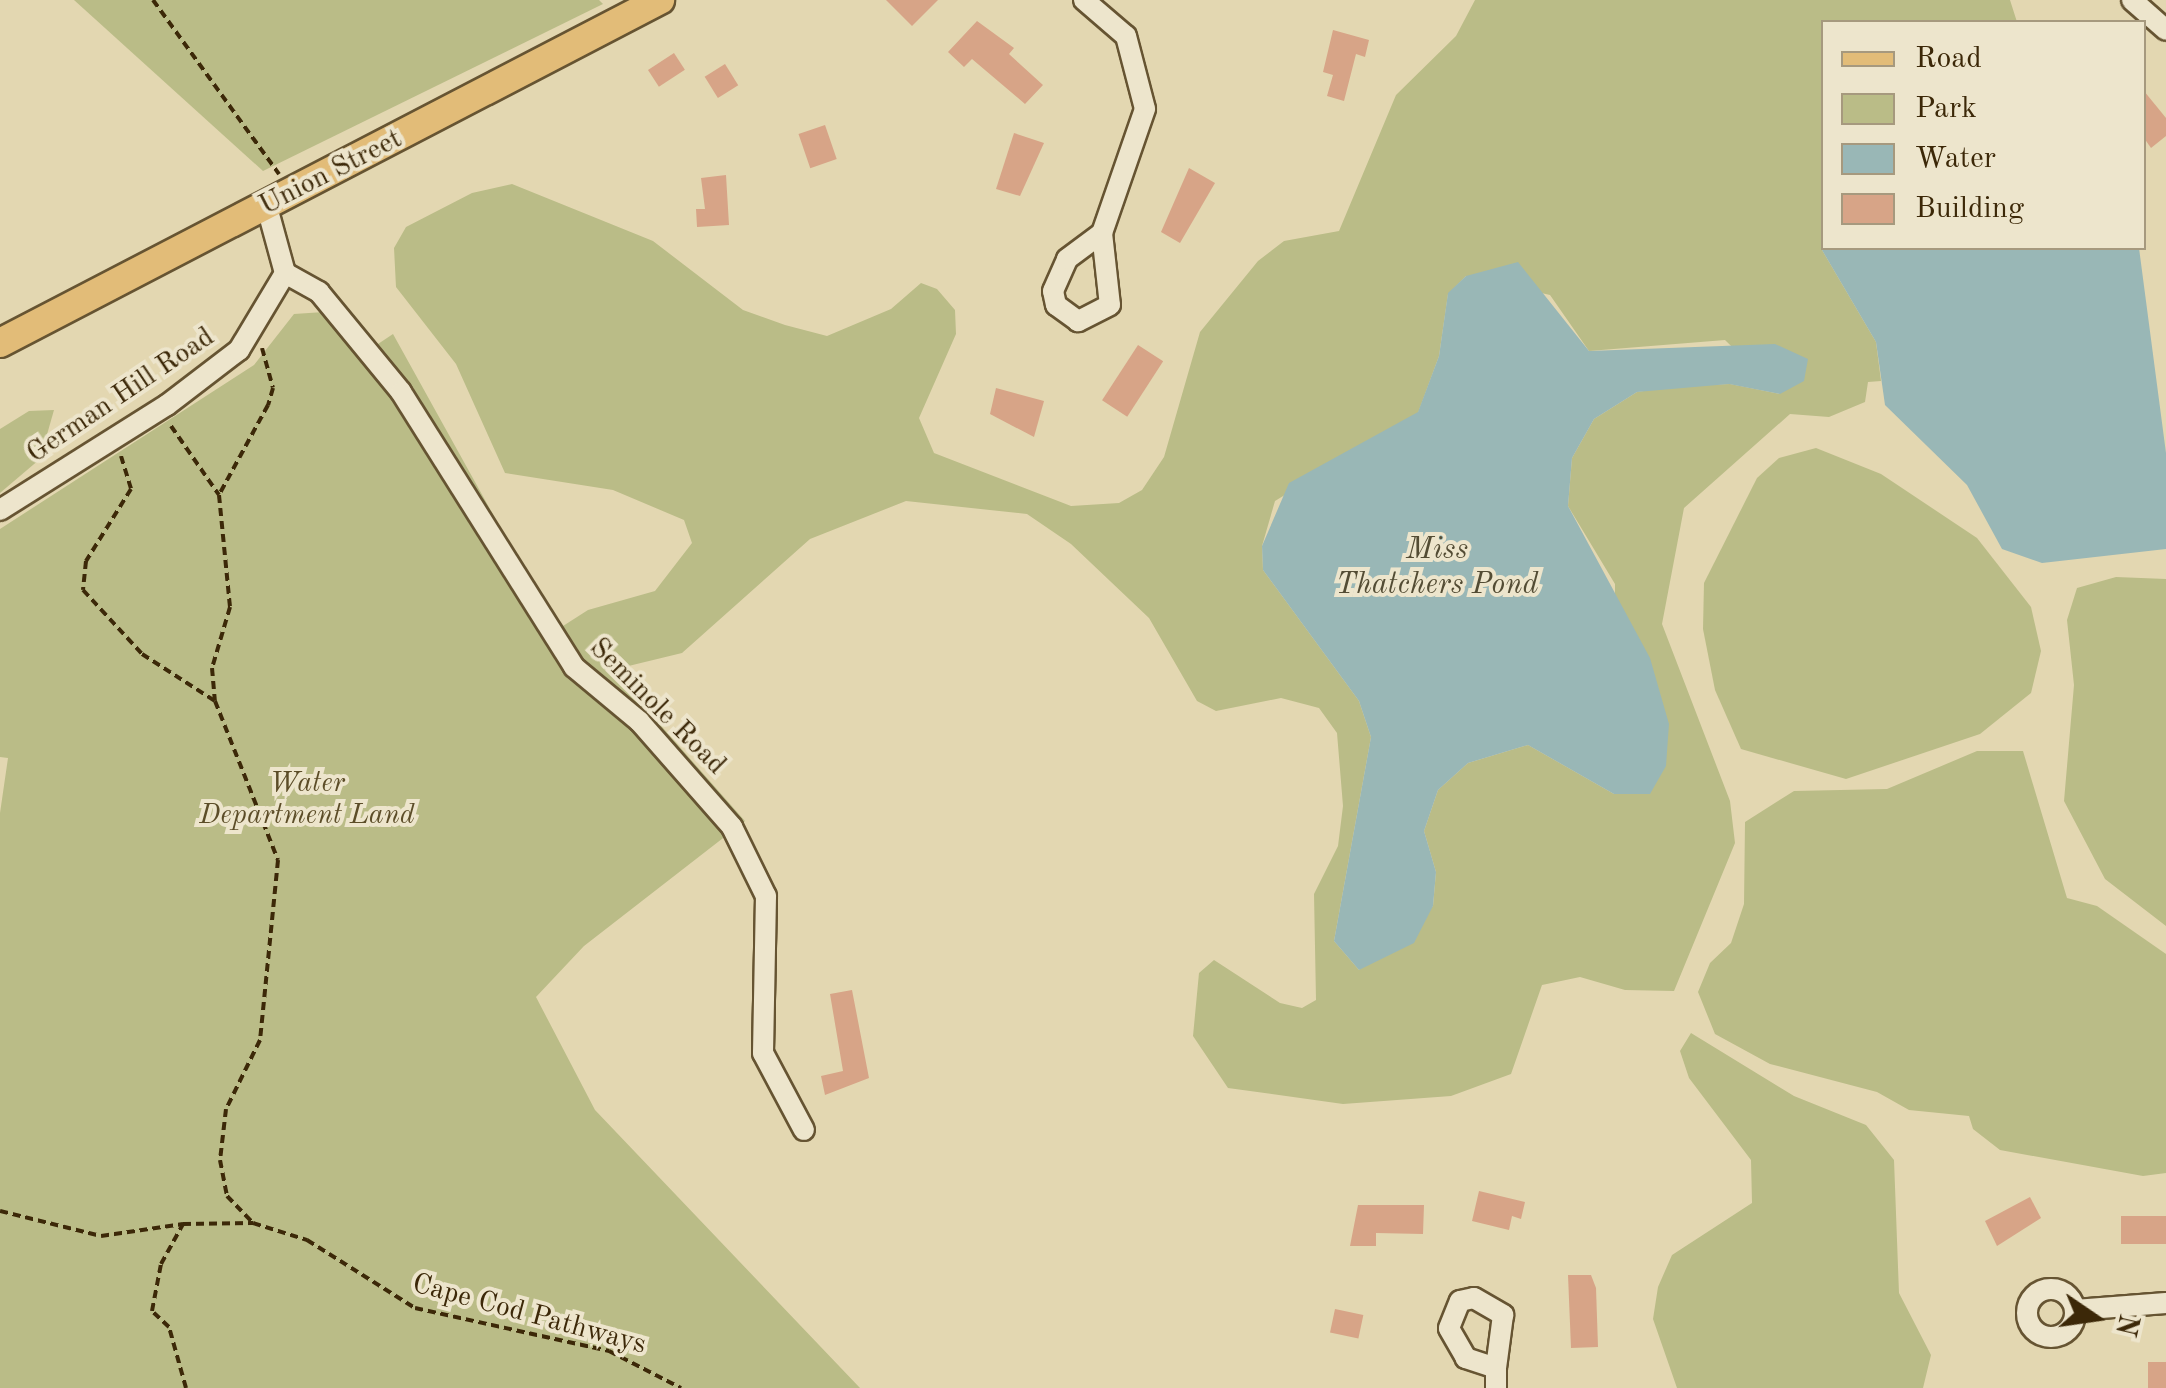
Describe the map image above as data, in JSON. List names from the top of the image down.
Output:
{
  "streets": {
    "main road": ["Union Street"],
    "street": ["German Hill Road", "Seminole Road"],
    "path": ["Cape Cod Pathways"]
  },
  "crossings": [
    ["German Hill Road", "Seminole Road"]
  ],
  "water": ["Miss Thatchers Pond"],
  "parks": ["Water Department Land"],
  "legend": [
    "Road",
    "Park",
    "Water",
    "Building"
  ],
  "north": "right"
}
